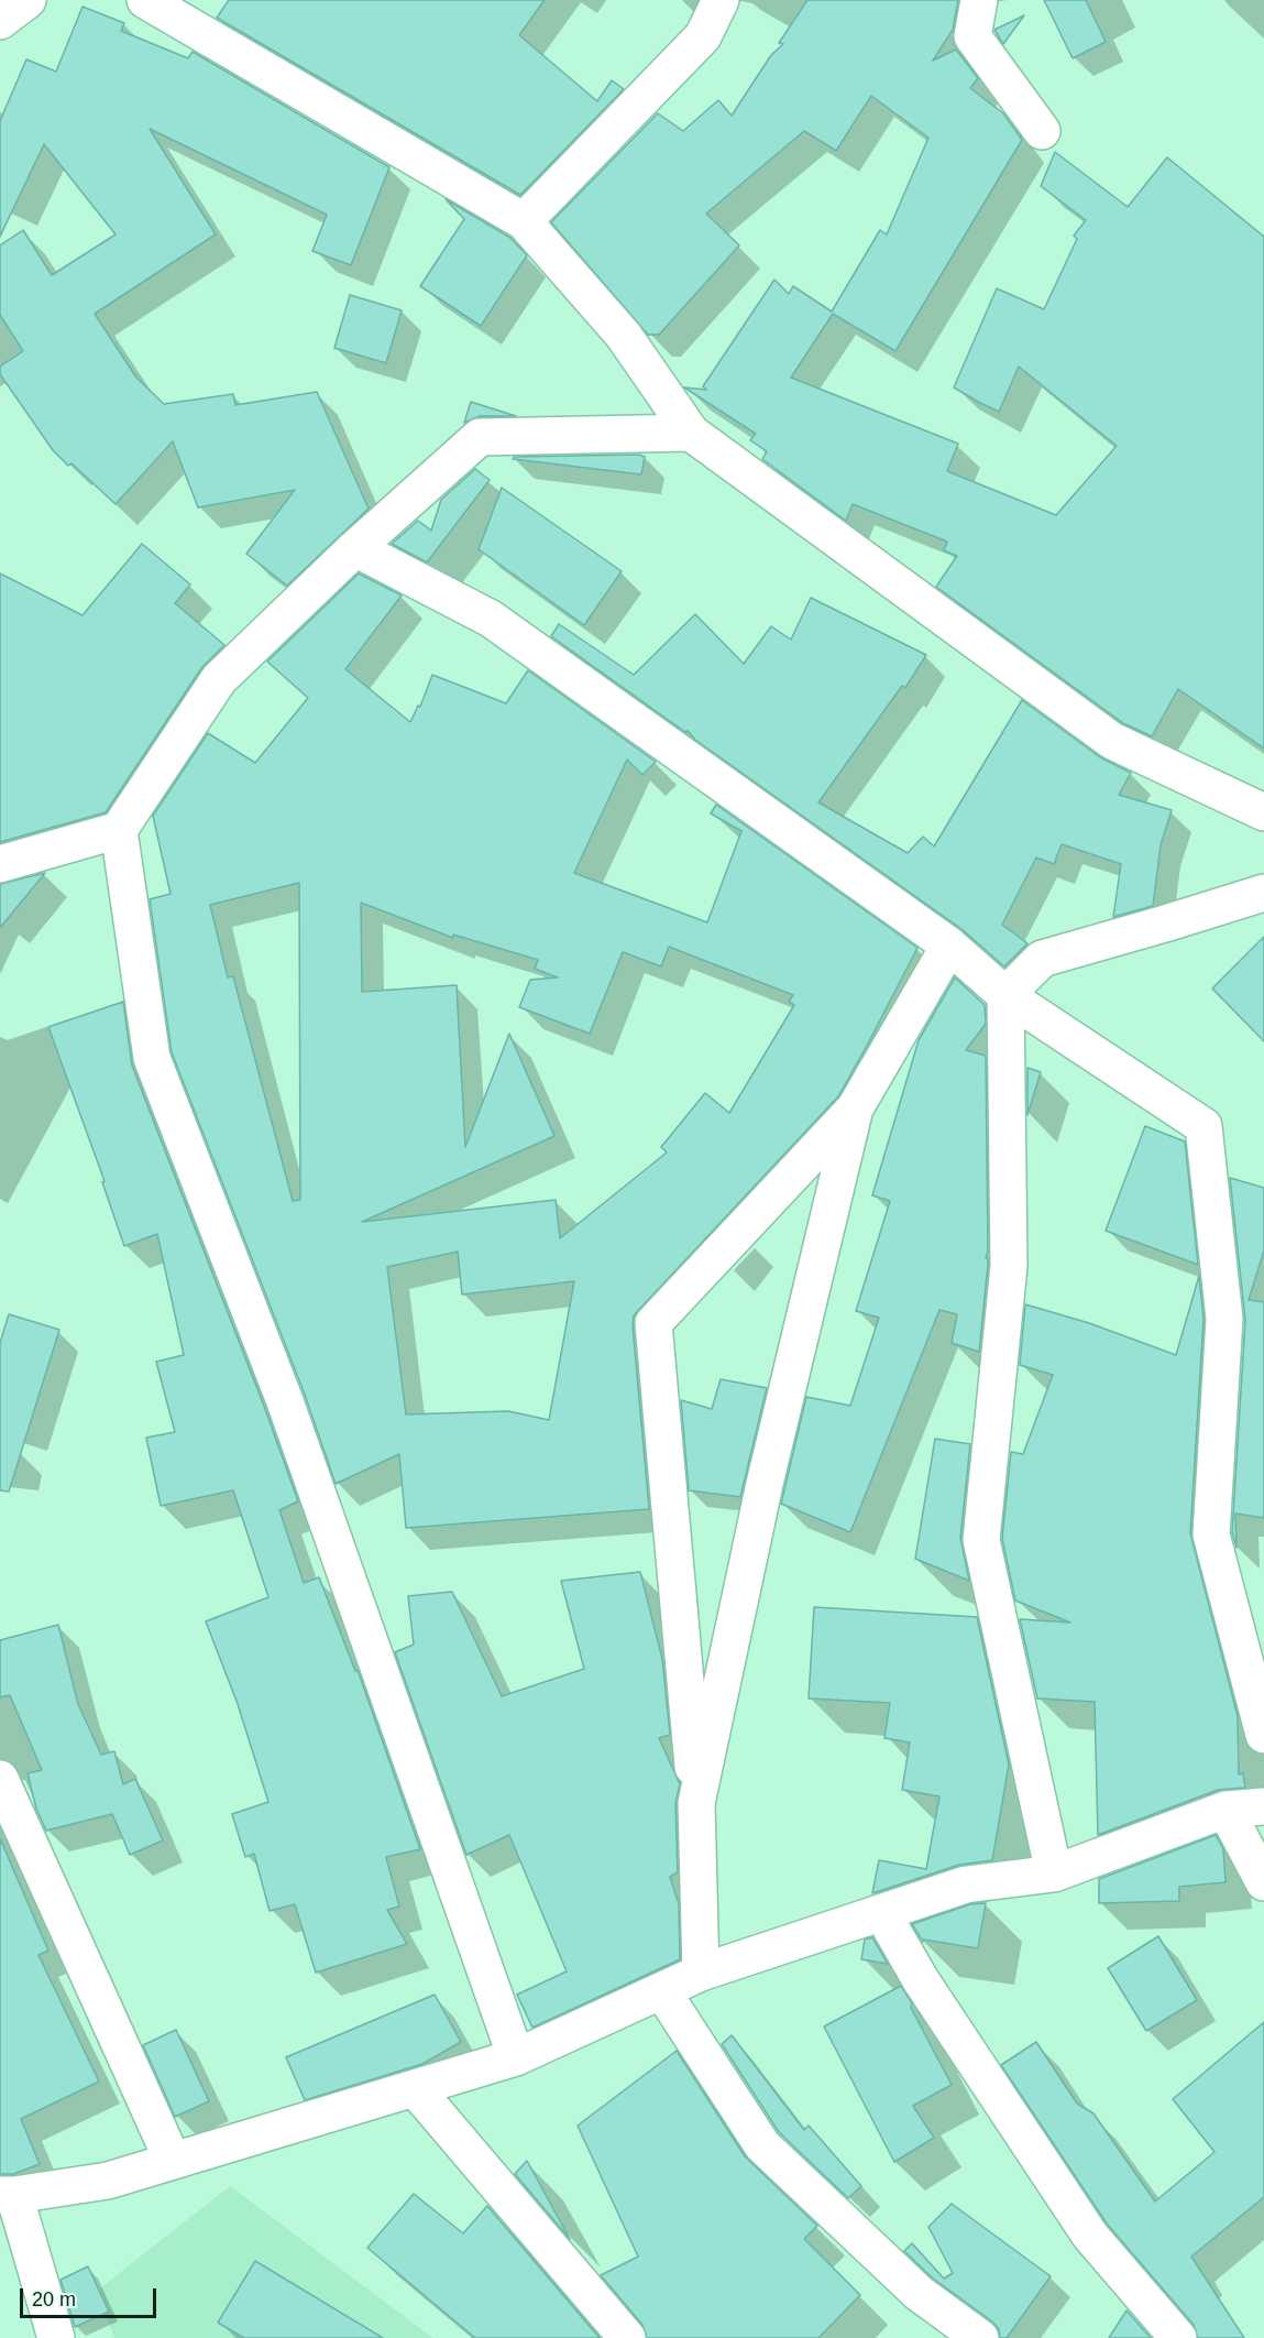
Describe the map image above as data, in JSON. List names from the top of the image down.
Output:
{
  "scale_bar": "20 m"
}
